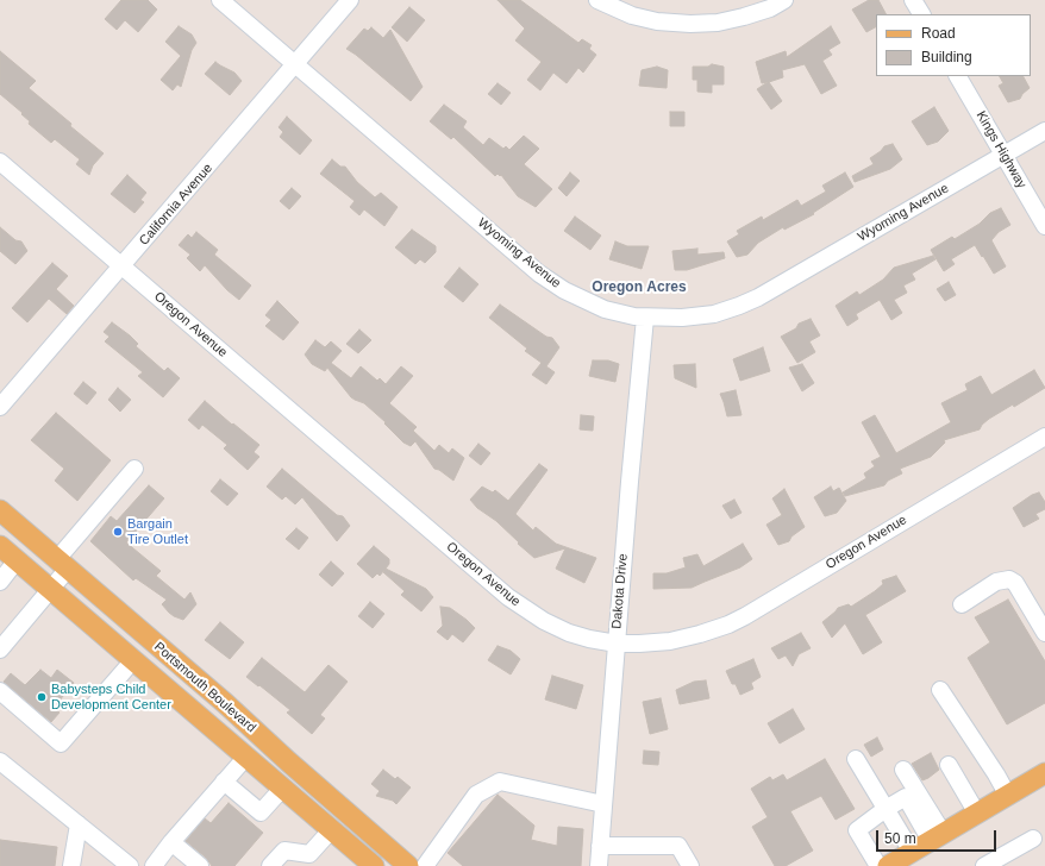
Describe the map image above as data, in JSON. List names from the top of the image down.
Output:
{
  "streets": {
    "main road": ["Portsmouth Boulevard"],
    "street": [
      "Kings Highway",
      "California Avenue",
      "Wyoming Avenue",
      "Oregon Avenue",
      "Dakota Drive"
    ]
  },
  "crossings": [
    ["Kings Highway", "Wyoming Avenue"],
    ["California Avenue", "Wyoming Avenue"],
    ["California Avenue", "Oregon Avenue"],
    ["Wyoming Avenue", "Dakota Drive"],
    ["Oregon Avenue", "Dakota Drive"]
  ],
  "districts": ["Oregon Acres"],
  "places": ["Bargain Tire Outlet", "Babysteps Child Development Center"],
  "legend": ["Road", "Building"],
  "scale_bar": "50 m"
}
